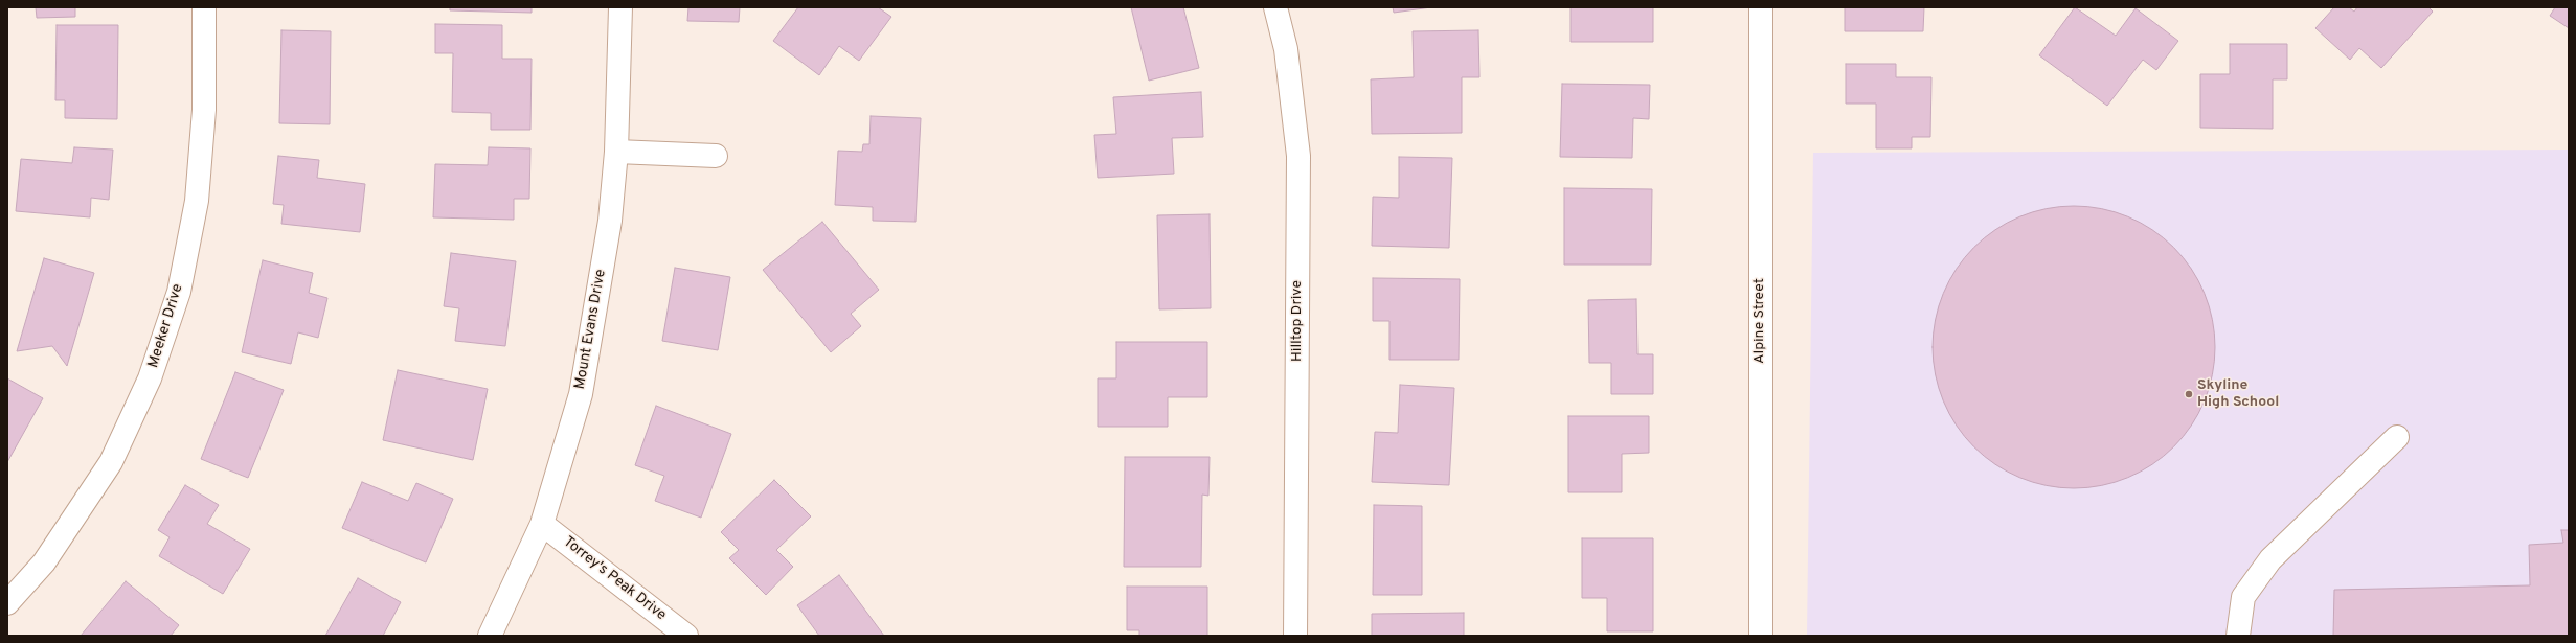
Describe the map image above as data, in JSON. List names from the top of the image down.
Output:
{
  "streets": {
    "street": [
      "Hilltop Drive",
      "Alpine Street",
      "Meeker Drive",
      "Mount Evans Drive",
      "Torrey's Peak Drive"
    ]
  },
  "crossings": [
    ["Mount Evans Drive", "Torrey's Peak Drive"]
  ],
  "places": ["Skyline High School"]
}
